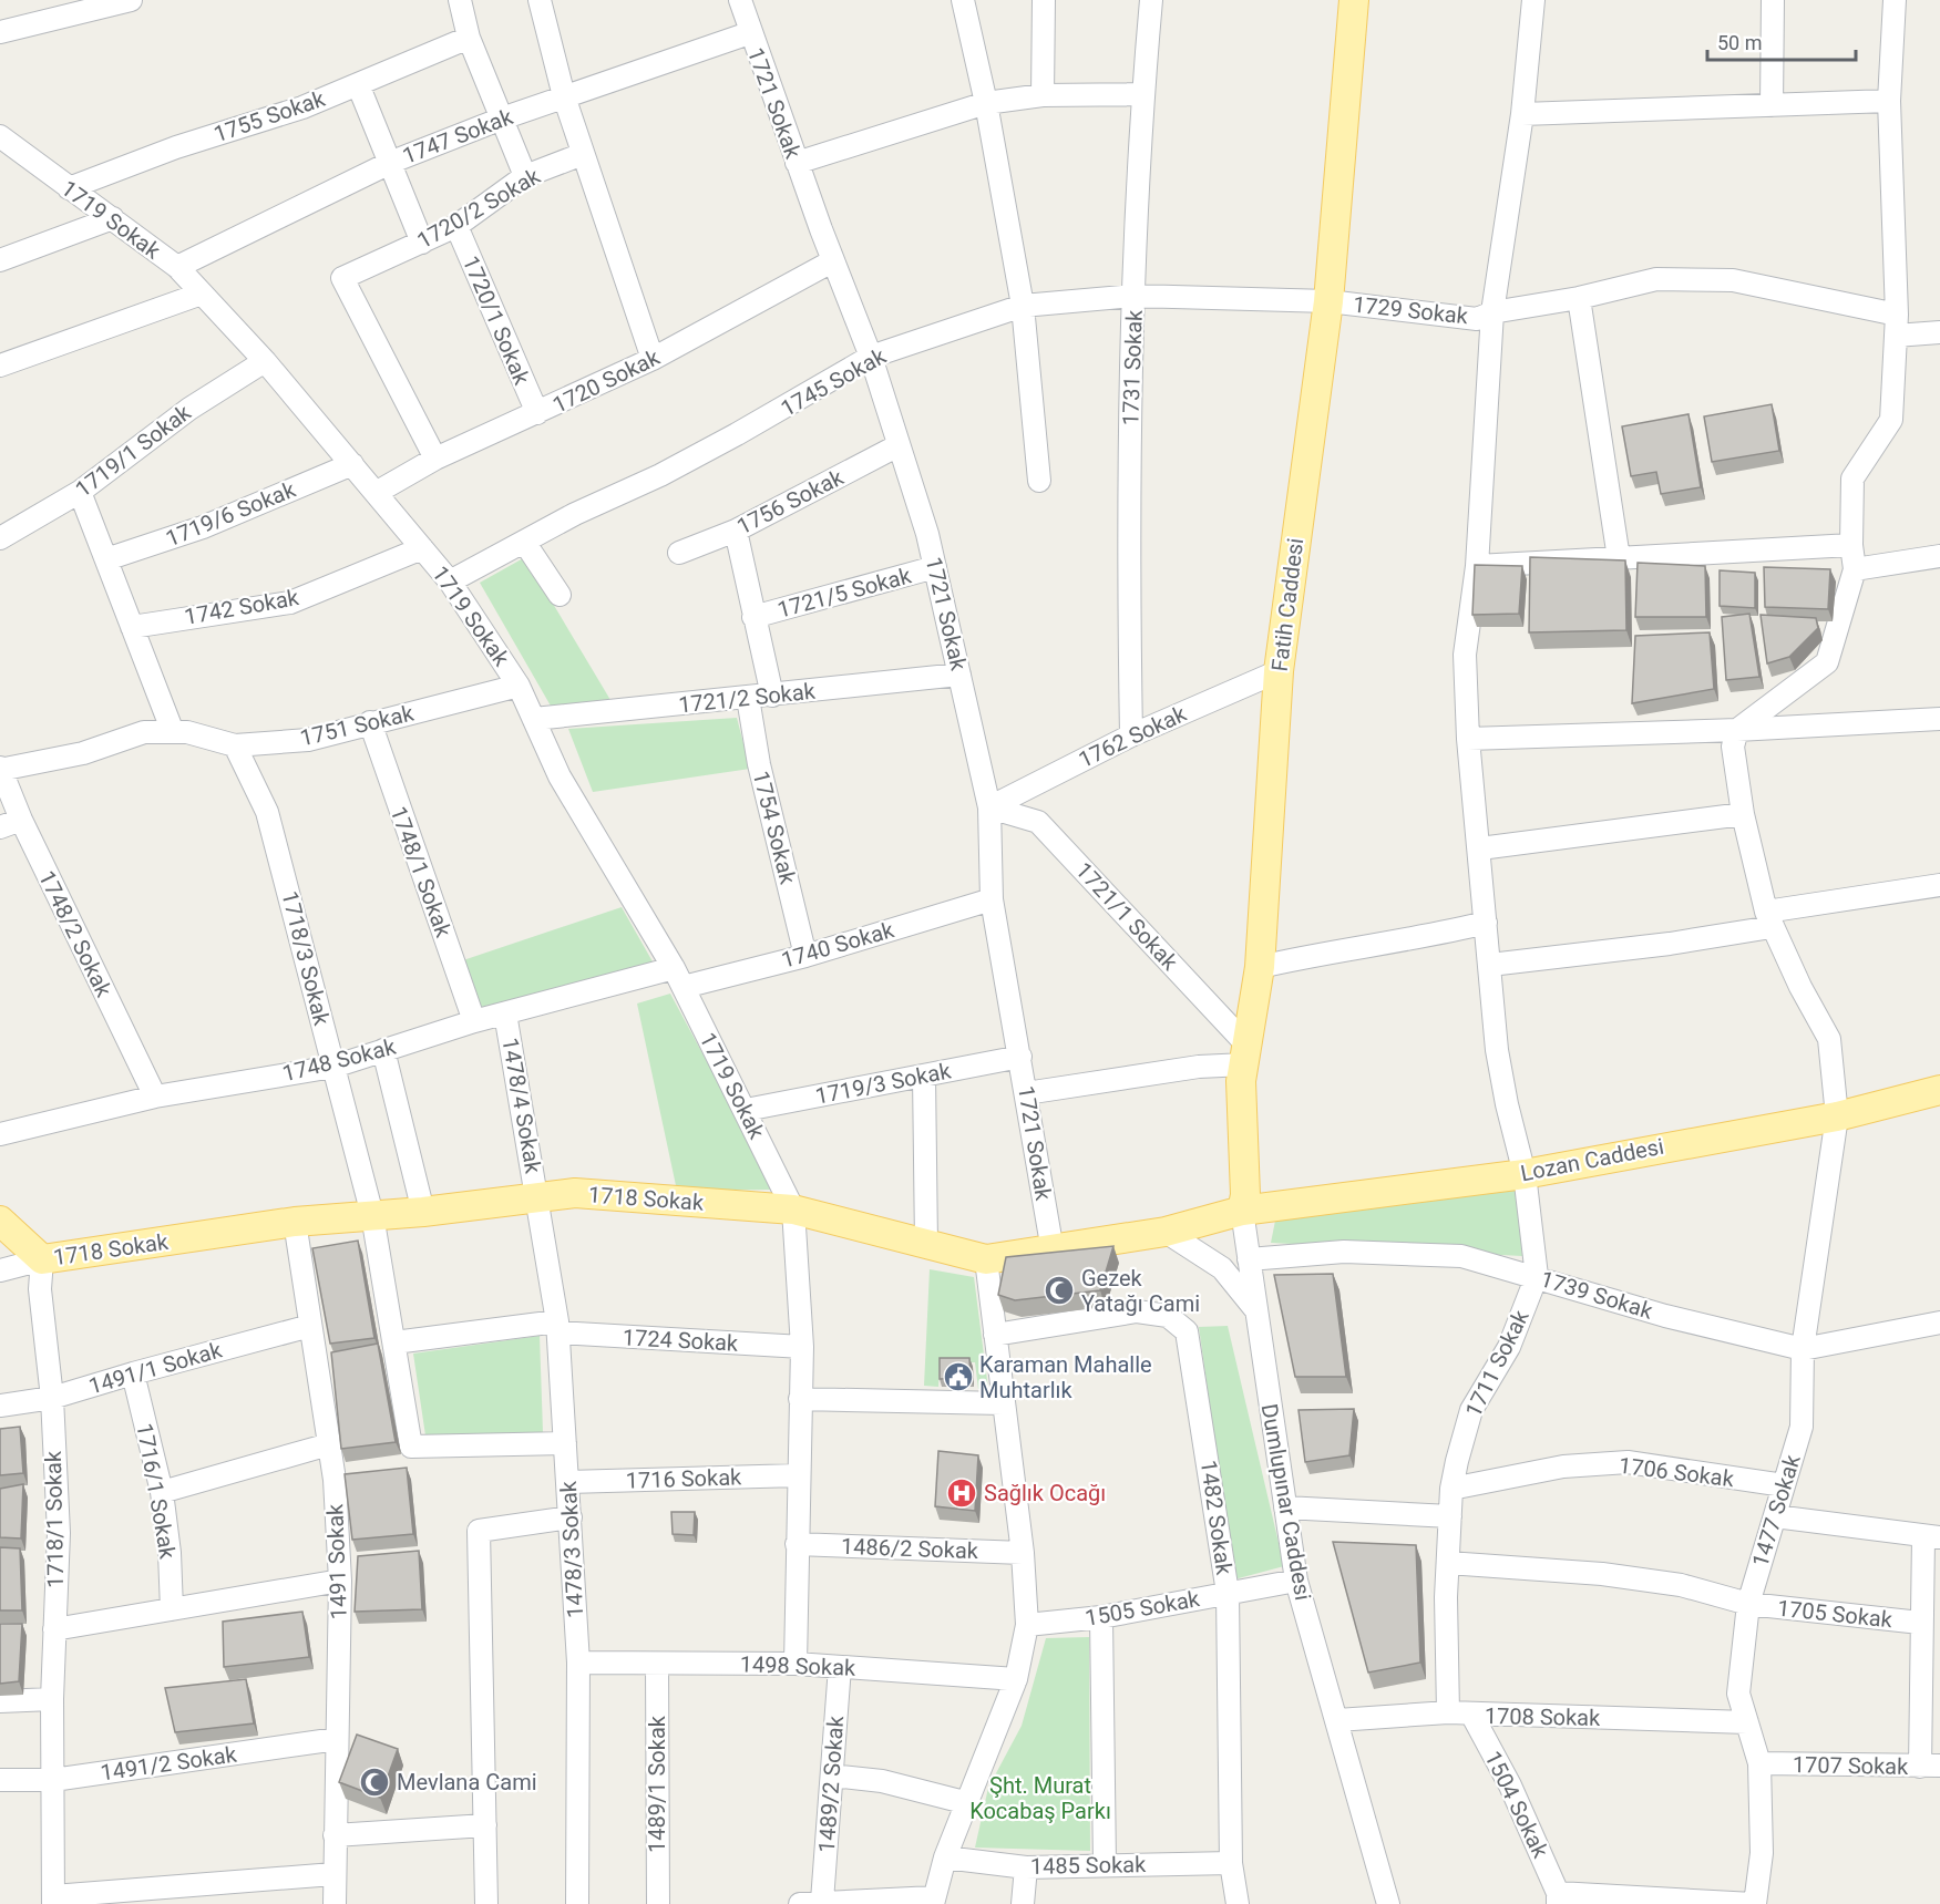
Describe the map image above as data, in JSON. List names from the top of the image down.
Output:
{
  "streets": {
    "main road": ["Fatih Caddesi", "Lozan Caddesi", "1718 Sokak"],
    "street": [
      "1721 Sokak",
      "1755 Sokak",
      "1747 Sokak",
      "1720/2 Sokak",
      "1719 Sokak",
      "1729 Sokak",
      "1720/1 Sokak",
      "1731 Sokak",
      "1720 Sokak",
      "1745 Sokak",
      "1719/1 Sokak",
      "1756 Sokak",
      "1719/6 Sokak",
      "1721/5 Sokak",
      "1742 Sokak",
      "1721/2 Sokak",
      "1751 Sokak",
      "1762 Sokak",
      "1754 Sokak",
      "1748/1 Sokak",
      "1721/1 Sokak",
      "1748/2 Sokak",
      "1740 Sokak",
      "1718/3 Sokak",
      "1748 Sokak",
      "1719/3 Sokak",
      "1478/4 Sokak",
      "1739 Sokak",
      "1724 Sokak",
      "1711 Sokak",
      "1491/1 Sokak",
      "1706 Sokak",
      "1716 Sokak",
      "1716/1 Sokak",
      "Dumlupınar Caddesi",
      "1477 Sokak",
      "1482 Sokak",
      "1718/1 Sokak",
      "1486/2 Sokak",
      "1478/3 Sokak",
      "1491 Sokak",
      "1505 Sokak",
      "1705 Sokak",
      "1498 Sokak",
      "1708 Sokak",
      "1491/2 Sokak",
      "1707 Sokak",
      "1489/1 Sokak",
      "1489/2 Sokak",
      "1504 Sokak",
      "1485 Sokak"
    ]
  },
  "crossings": [
    ["1721 Sokak", "1747 Sokak"],
    ["1721 Sokak", "1720 Sokak"],
    ["1721 Sokak", "1745 Sokak"],
    ["1721 Sokak", "1756 Sokak"],
    ["1721 Sokak", "1721/5 Sokak"],
    ["1721 Sokak", "1721/2 Sokak"],
    ["1721 Sokak", "1762 Sokak"],
    ["1721 Sokak", "1721/1 Sokak"],
    ["1721 Sokak", "1740 Sokak"],
    ["1721 Sokak", "1719/3 Sokak"],
    ["1721 Sokak", "1718 Sokak"],
    ["1755 Sokak", "1719 Sokak"],
    ["1747 Sokak", "1719 Sokak"],
    ["1720/2 Sokak", "1720/1 Sokak"],
    ["1720/2 Sokak", "1720 Sokak"],
    ["1719 Sokak", "1720 Sokak"],
    ["1719 Sokak", "1745 Sokak"],
    ["1719 Sokak", "1719/1 Sokak"],
    ["1719 Sokak", "1719/6 Sokak"],
    ["1719 Sokak", "1742 Sokak"],
    ["1719 Sokak", "1721/2 Sokak"],
    ["1719 Sokak", "1751 Sokak"],
    ["1719 Sokak", "1740 Sokak"],
    ["1719 Sokak", "1748 Sokak"],
    ["1719 Sokak", "1719/3 Sokak"],
    ["1719 Sokak", "1718 Sokak"],
    ["1729 Sokak", "1745 Sokak"],
    ["1729 Sokak", "Fatih Caddesi"],
    ["1729 Sokak", "1711 Sokak"],
    ["1720/1 Sokak", "1720 Sokak"],
    ["1731 Sokak", "1745 Sokak"],
    ["1731 Sokak", "1762 Sokak"],
    ["1745 Sokak", "Fatih Caddesi"],
    ["Fatih Caddesi", "1762 Sokak"],
    ["Fatih Caddesi", "1721/1 Sokak"],
    ["Fatih Caddesi", "Lozan Caddesi"],
    ["Fatih Caddesi", "1718 Sokak"],
    ["Fatih Caddesi", "Dumlupınar Caddesi"],
    ["1721/2 Sokak", "1754 Sokak"],
    ["1751 Sokak", "1748/1 Sokak"],
    ["1751 Sokak", "1748/2 Sokak"],
    ["1751 Sokak", "1718/3 Sokak"],
    ["1762 Sokak", "1721/1 Sokak"],
    ["1754 Sokak", "1740 Sokak"],
    ["1748/1 Sokak", "1748 Sokak"],
    ["1748/2 Sokak", "1748 Sokak"],
    ["1740 Sokak", "1748 Sokak"],
    ["1718/3 Sokak", "1748 Sokak"],
    ["1718/3 Sokak", "1718 Sokak"],
    ["1718/3 Sokak", "1724 Sokak"],
    ["1718/3 Sokak", "1478/3 Sokak"],
    ["1748 Sokak", "1478/4 Sokak"],
    ["1478/4 Sokak", "1718 Sokak"],
    ["1478/4 Sokak", "1478/3 Sokak"],
    ["Lozan Caddesi", "1718 Sokak"],
    ["Lozan Caddesi", "1711 Sokak"],
    ["Lozan Caddesi", "Dumlupınar Caddesi"],
    ["Lozan Caddesi", "1477 Sokak"],
    ["1718 Sokak", "Dumlupınar Caddesi"],
    ["1718 Sokak", "1718/1 Sokak"],
    ["1718 Sokak", "1478/3 Sokak"],
    ["1718 Sokak", "1491 Sokak"],
    ["1739 Sokak", "1711 Sokak"],
    ["1739 Sokak", "Dumlupınar Caddesi"],
    ["1739 Sokak", "1477 Sokak"],
    ["1724 Sokak", "1478/3 Sokak"],
    ["1711 Sokak", "1706 Sokak"],
    ["1711 Sokak", "1705 Sokak"],
    ["1711 Sokak", "1708 Sokak"],
    ["1491/1 Sokak", "1716/1 Sokak"],
    ["1491/1 Sokak", "1718/1 Sokak"],
    ["1491/1 Sokak", "1491 Sokak"],
    ["1706 Sokak", "1477 Sokak"],
    ["1716 Sokak", "1478/3 Sokak"],
    ["Dumlupınar Caddesi", "1505 Sokak"],
    ["Dumlupınar Caddesi", "1708 Sokak"],
    ["1477 Sokak", "1705 Sokak"],
    ["1477 Sokak", "1708 Sokak"],
    ["1477 Sokak", "1707 Sokak"],
    ["1477 Sokak", "1504 Sokak"],
    ["1482 Sokak", "1505 Sokak"],
    ["1482 Sokak", "1485 Sokak"],
    ["1718/1 Sokak", "1491/2 Sokak"],
    ["1478/3 Sokak", "1498 Sokak"],
    ["1491 Sokak", "1491/2 Sokak"],
    ["1498 Sokak", "1489/1 Sokak"],
    ["1498 Sokak", "1489/2 Sokak"],
    ["1708 Sokak", "1504 Sokak"]
  ],
  "parks": ["Şht. Murat Kocabaş Parkı"],
  "places": {
    "mosque": ["Gezek Yatağı Cami", "Mevlana Cami"],
    "public building": ["Karaman Mahalle Muhtarlık"],
    "hospital": ["Sağlık Ocağı"]
  },
  "scale_bar": "50 m"
}
